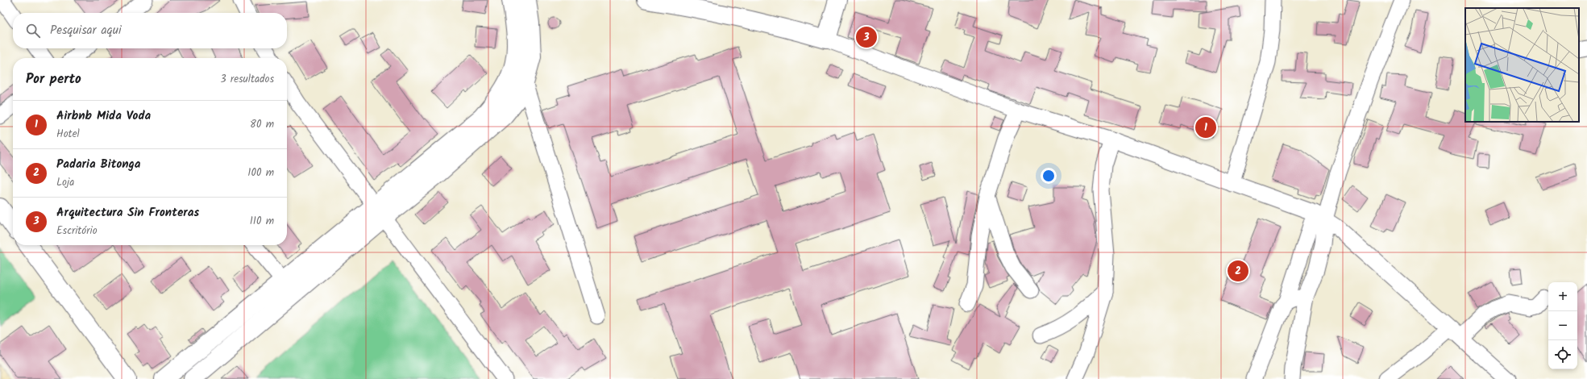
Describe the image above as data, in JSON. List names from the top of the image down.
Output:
{
  "page": {
    "search": "Pesquisar aqui",
    "pins": ["3", "1", "2"],
    "heading": ["Por perto", "3 resultados"],
    "list": [
      {
        "mark": "1",
        "name": "Airbnb Mida Voda",
        "note": "Hotel",
        "value": "80 m"
      },
      {
        "mark": "2",
        "name": "Padaria Bitonga",
        "note": "Loja",
        "value": "100 m"
      },
      {
        "mark": "3",
        "name": "Arquitectura Sin Fronteras",
        "note": "Escritório",
        "value": "110 m"
      }
    ],
    "map_buttons": ["+", "−"]
  }
}
